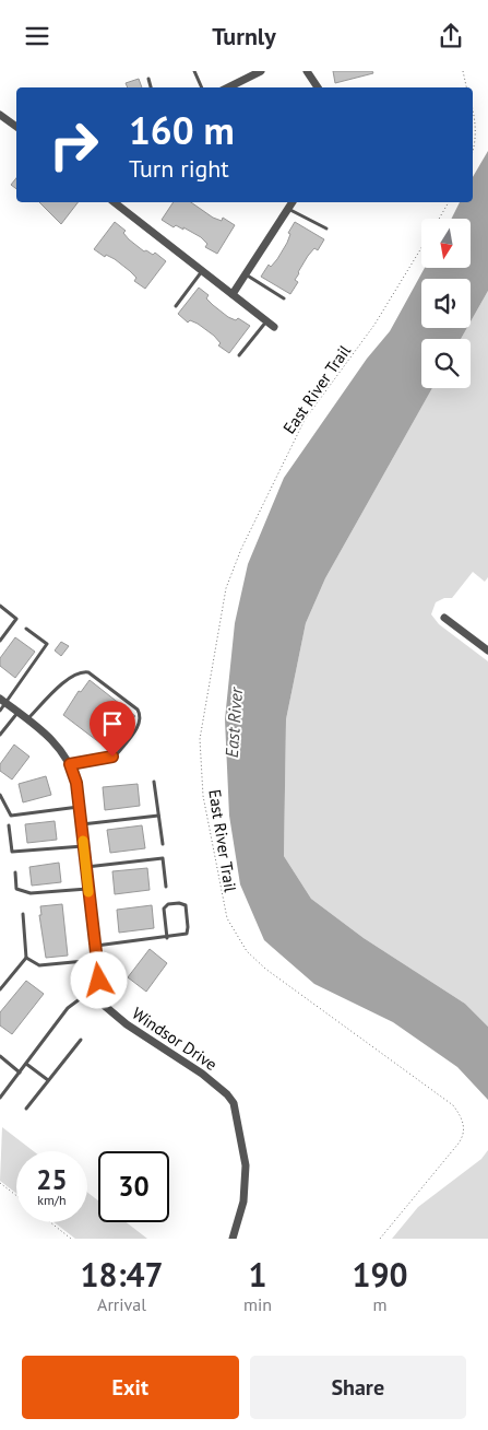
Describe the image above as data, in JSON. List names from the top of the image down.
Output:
{
  "streets": {
    "street": ["Windsor Drive"],
    "path": ["East River Trail"]
  },
  "water": ["East River"],
  "north": "bottom",
  "page": {
    "header": "Turnly",
    "turn": ["160 m", "Turn right"],
    "speed": "25 km/h",
    "limit": "30",
    "eta": [
      "18:47",
      "Arrival",
      "1",
      "min",
      "190",
      "m"
    ],
    "buttons": ["Exit", "Share"]
  }
}
